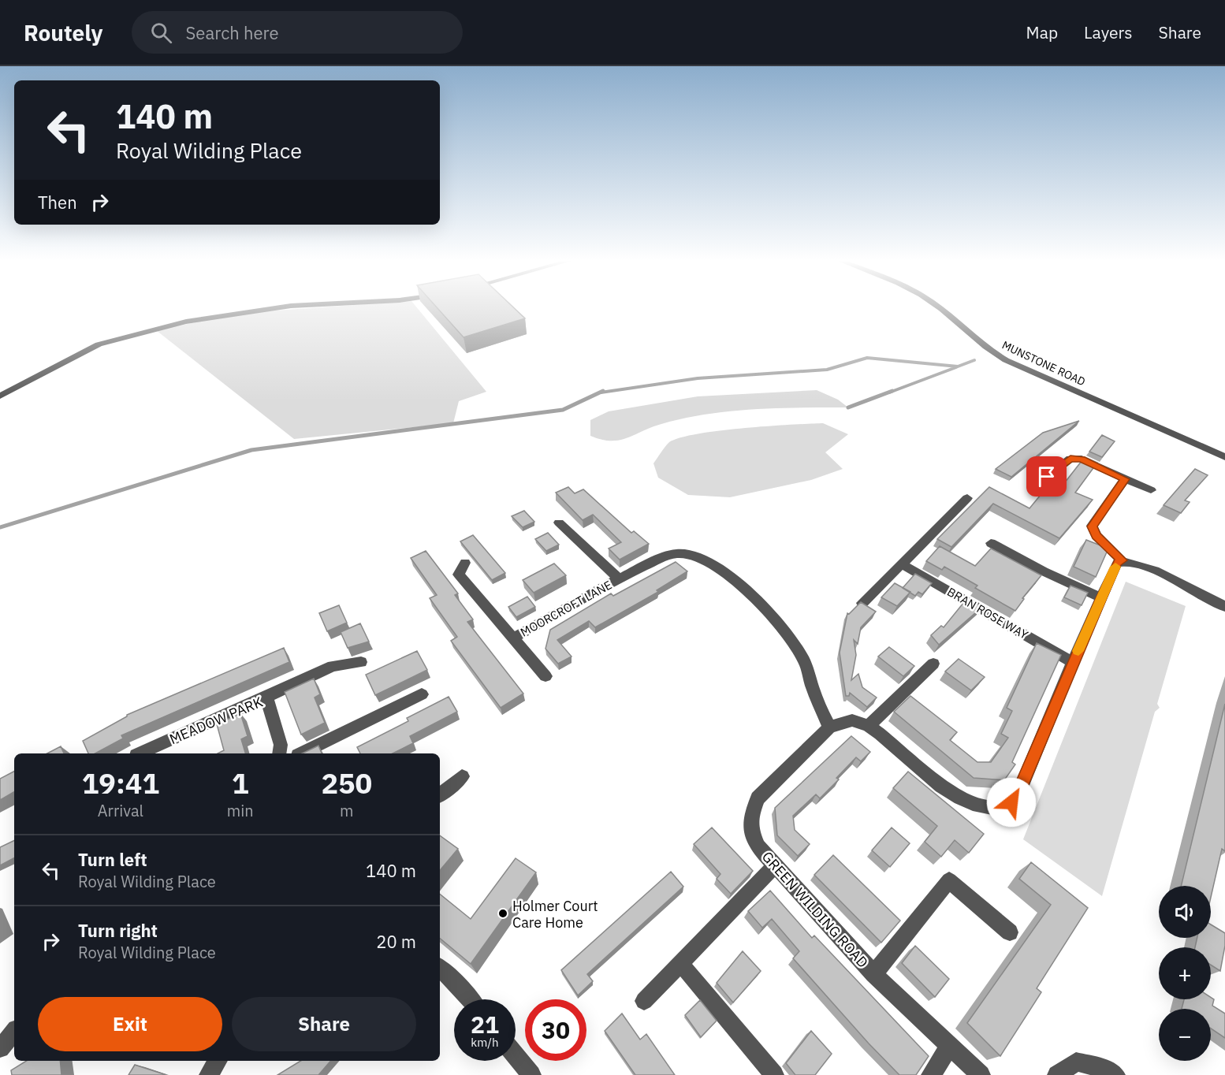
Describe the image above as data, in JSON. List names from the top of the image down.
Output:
{
  "streets": {
    "street": [
      "MUNSTONE ROAD",
      "MOORCROFT LANE",
      "BRAN ROSE WAY",
      "MEADOW PARK",
      "GREEN WILDING ROAD"
    ]
  },
  "crossings": [
    ["MOORCROFT LANE", "GREEN WILDING ROAD"]
  ],
  "places": ["Holmer Court Care Home"],
  "page": {
    "header": "Routely",
    "search": "Search here",
    "nav": ["Map", "Layers", "Share"],
    "turn": ["140 m", "Royal Wilding Place"],
    "then": "Then",
    "eta": [
      "19:41",
      "Arrival",
      "1",
      "min",
      "250",
      "m"
    ],
    "list": [
      {
        "name": "Turn left",
        "note": "Royal Wilding Place",
        "value": "140 m"
      },
      {
        "name": "Turn right",
        "note": "Royal Wilding Place",
        "value": "20 m"
      }
    ],
    "map_buttons": ["+", "−"],
    "buttons": ["Exit", "Share"],
    "speed": "21 km/h",
    "limit": "30"
  }
}
